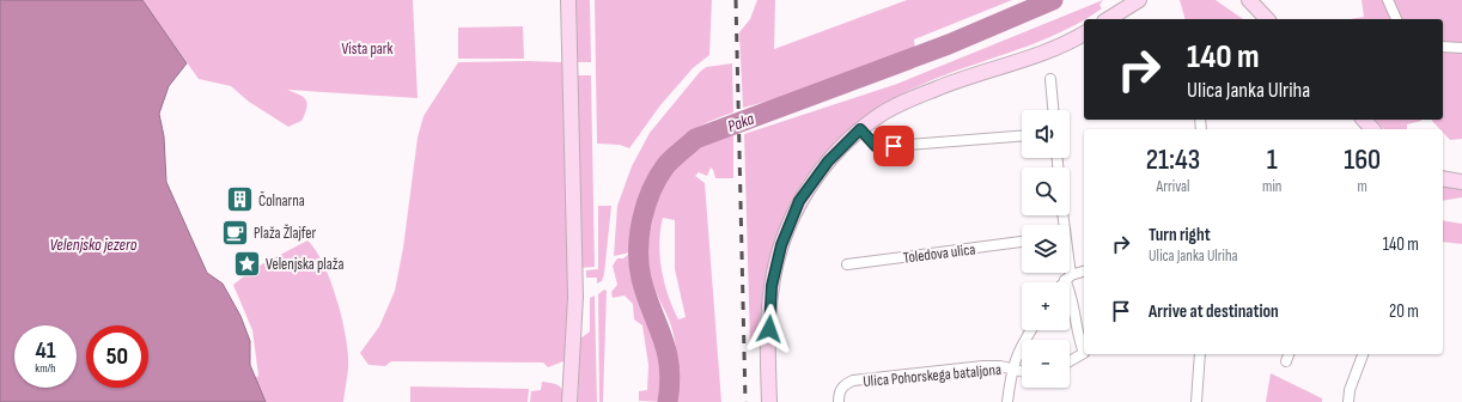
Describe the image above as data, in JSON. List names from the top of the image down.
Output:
{
  "streets": {
    "street": ["Toledova ulica", "Ulica Pohorskega bataljona"]
  },
  "water": ["Paka", "Velenjsko jezero"],
  "parks": ["Vista park"],
  "places": {
    "building": ["Čolnarna"],
    "cafe": ["Plaža Žlajfer"],
    "place": ["Velenjska plaža"]
  },
  "page": {
    "turn": ["140 m", "Ulica Janka Ulriha"],
    "map_buttons": ["+", "−"],
    "eta": [
      "21:43",
      "Arrival",
      "1",
      "min",
      "160",
      "m"
    ],
    "list": [
      {
        "name": "Turn right",
        "note": "Ulica Janka Ulriha",
        "value": "140 m"
      },
      {
        "name": "Arrive at destination",
        "value": "20 m"
      }
    ],
    "speed": "41 km/h",
    "limit": "50"
  }
}
